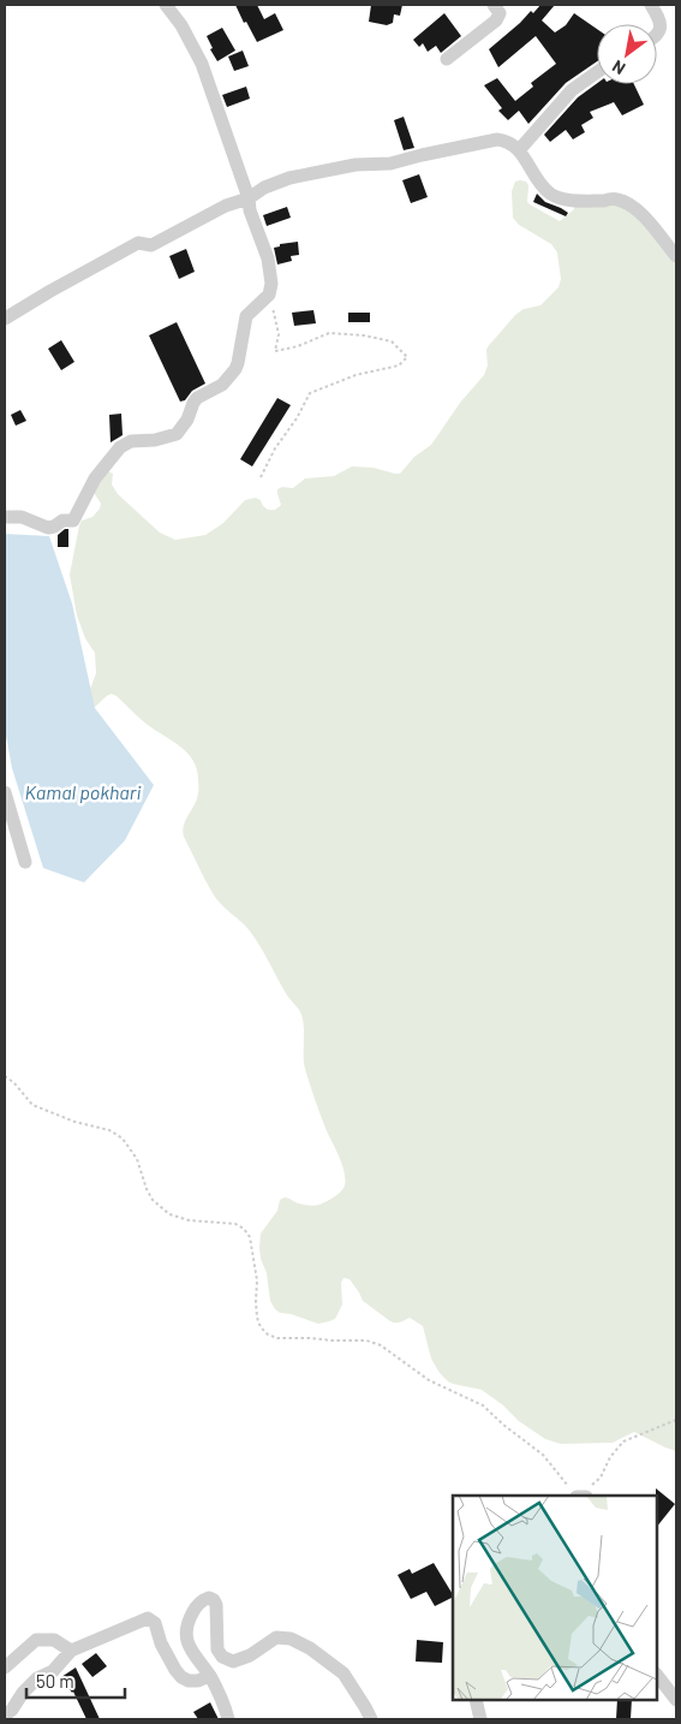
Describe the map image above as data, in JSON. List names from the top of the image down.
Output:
{
  "water": ["Kamal pokhari"],
  "scale_bar": "50 m",
  "north": "bottom left"
}
